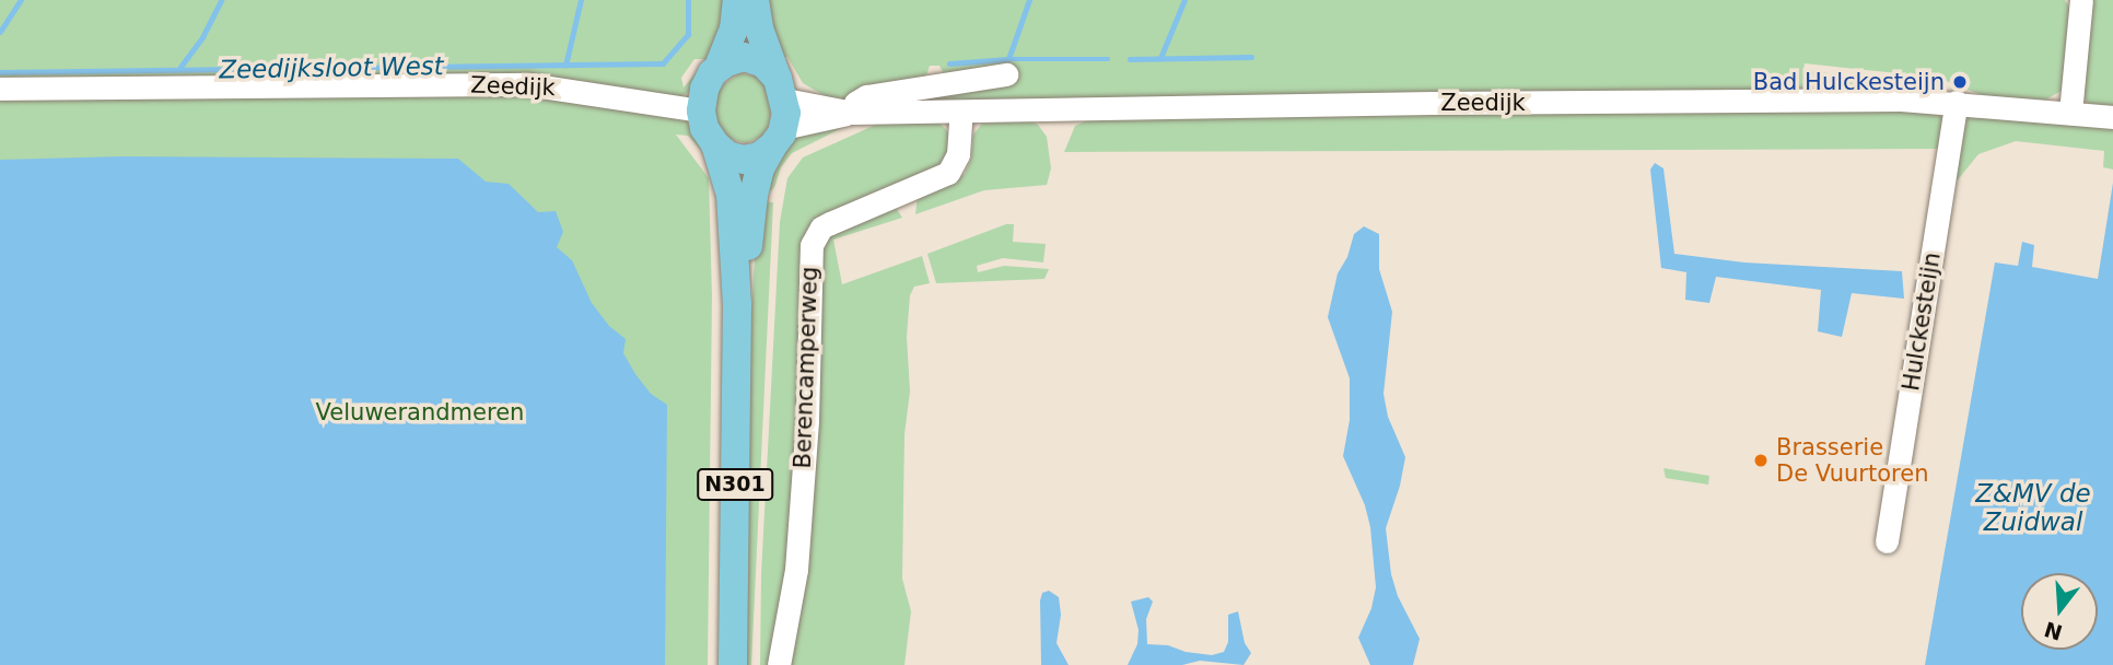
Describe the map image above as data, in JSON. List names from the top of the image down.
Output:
{
  "streets": {
    "main road": ["N301"],
    "street": ["Zeedijk", "Hulckesteijn", "Berencamperweg"]
  },
  "crossings": [
    ["Zeedijk", "Hulckesteijn"],
    ["Zeedijk", "Berencamperweg"],
    ["Zeedijk", "N301"]
  ],
  "water": ["Zeedijksloot West", "Z&MV de Zuidwal"],
  "parks": ["Veluwerandmeren"],
  "places": ["Bad Hulckesteijn", "Brasserie De Vuurtoren"],
  "north": "bottom"
}
